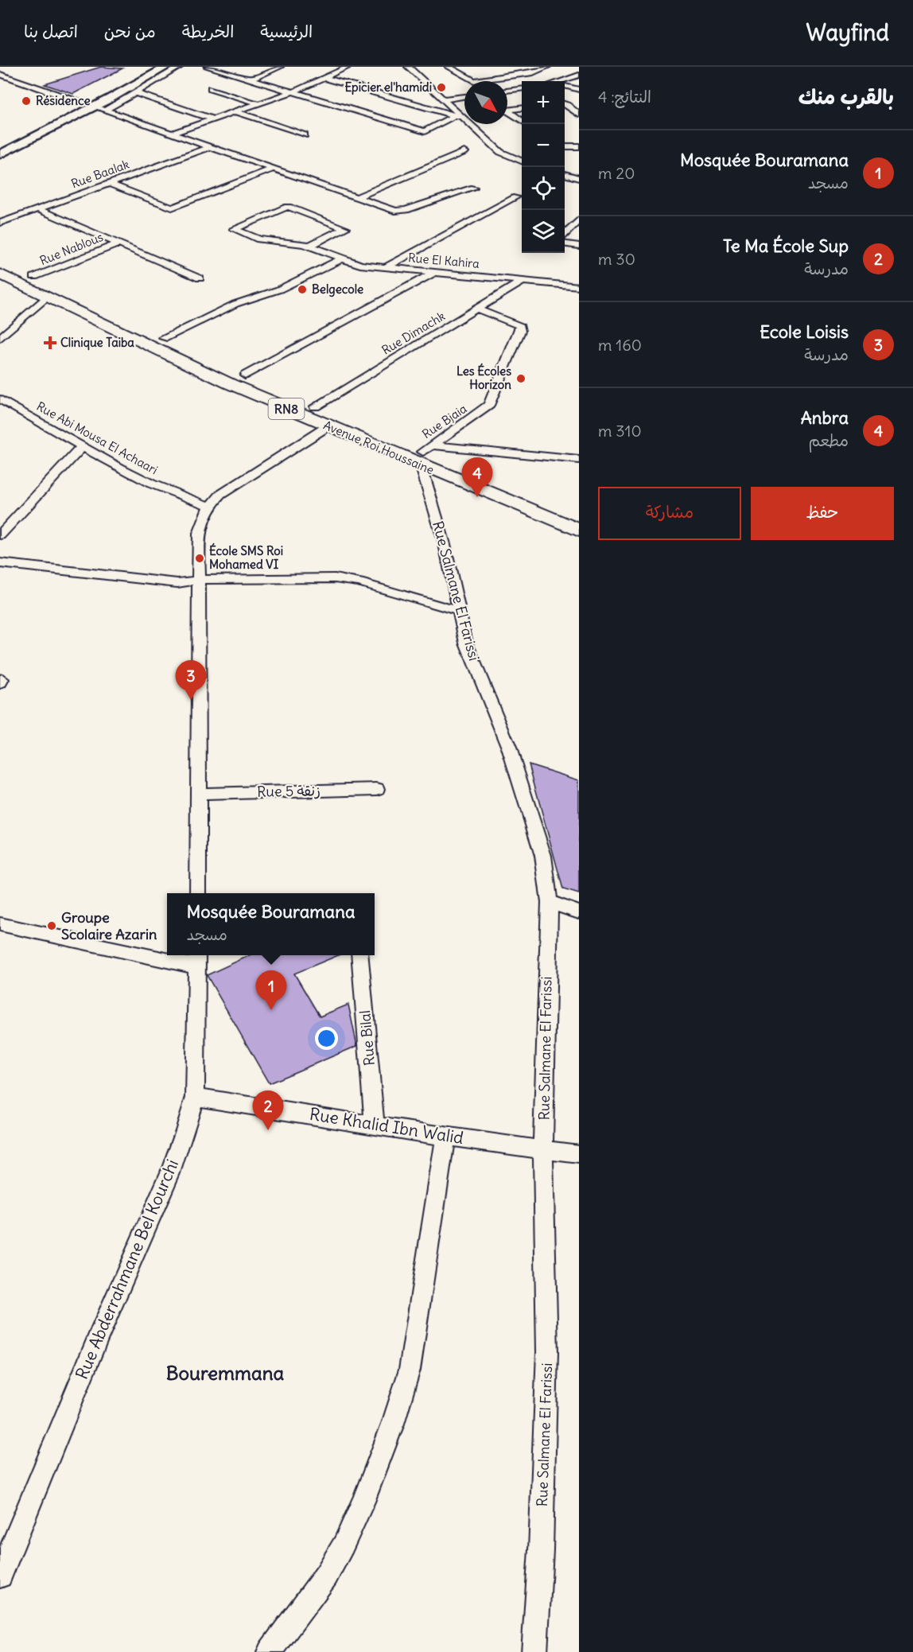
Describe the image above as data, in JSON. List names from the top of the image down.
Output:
{
  "streets": {
    "main road": ["RN8", "Avenue Roi Houssaine"],
    "street": [
      "Rue Baalak",
      "Rue Nablous",
      "Rue El Kahira",
      "Rue Dimachk",
      "Rue Bjaia",
      "Rue Abi Mousa El Achaari",
      "Rue Salmane El Farissi",
      "Rue 5 زنقة",
      "Rue Bilal",
      "Rue Khalid Ibn Walid",
      "Rue Abderrahmane Bel Kourchi"
    ]
  },
  "crossings": [
    ["Rue Baalak", "Rue Nablous"],
    ["Rue Nablous", "Avenue Roi Houssaine"],
    ["Rue El Kahira", "Rue Dimachk"],
    ["Rue Dimachk", "Rue Bjaia"],
    ["Rue Dimachk", "Avenue Roi Houssaine"],
    ["Rue Bjaia", "Avenue Roi Houssaine"],
    ["Rue Bjaia", "Rue Salmane El Farissi"],
    ["Avenue Roi Houssaine", "Rue Salmane El Farissi"],
    ["Rue Salmane El Farissi", "Rue Khalid Ibn Walid"],
    ["Rue Bilal", "Rue Khalid Ibn Walid"],
    ["Rue Khalid Ibn Walid", "Rue Abderrahmane Bel Kourchi"]
  ],
  "districts": ["Bouremmana"],
  "places": {
    "other": [
      "Epicier el'hamidi",
      "Résidence",
      "Belgecole",
      "Les Écoles Horizon",
      "École SMS Roi Mohamed VI",
      "Groupe Scolaire Azarin"
    ],
    "health": ["Clinique Taiba"]
  },
  "north": "bottom right",
  "page": {
    "header": "Wayfind",
    "nav": [
      "الرئيسية",
      "الخريطة",
      "من نحن",
      "اتصل بنا"
    ],
    "heading": ["بالقرب منك", "النتائج: 4"],
    "map_buttons": ["+", "−"],
    "list": [
      {
        "mark": "1",
        "name": "Mosquée Bouramana",
        "note": "مسجد",
        "value": "20 m"
      },
      {
        "mark": "2",
        "name": "Te Ma École Sup",
        "note": "مدرسة",
        "value": "30 m"
      },
      {
        "mark": "3",
        "name": "Ecole Loisis",
        "note": "مدرسة",
        "value": "160 m"
      },
      {
        "mark": "4",
        "name": "Anbra",
        "note": "مطعم",
        "value": "310 m"
      }
    ],
    "pins": [
      "4",
      "3",
      "1",
      "2"
    ],
    "buttons": ["حفظ", "مشاركة"],
    "popup": ["Mosquée Bouramana", "مسجد"]
  }
}
